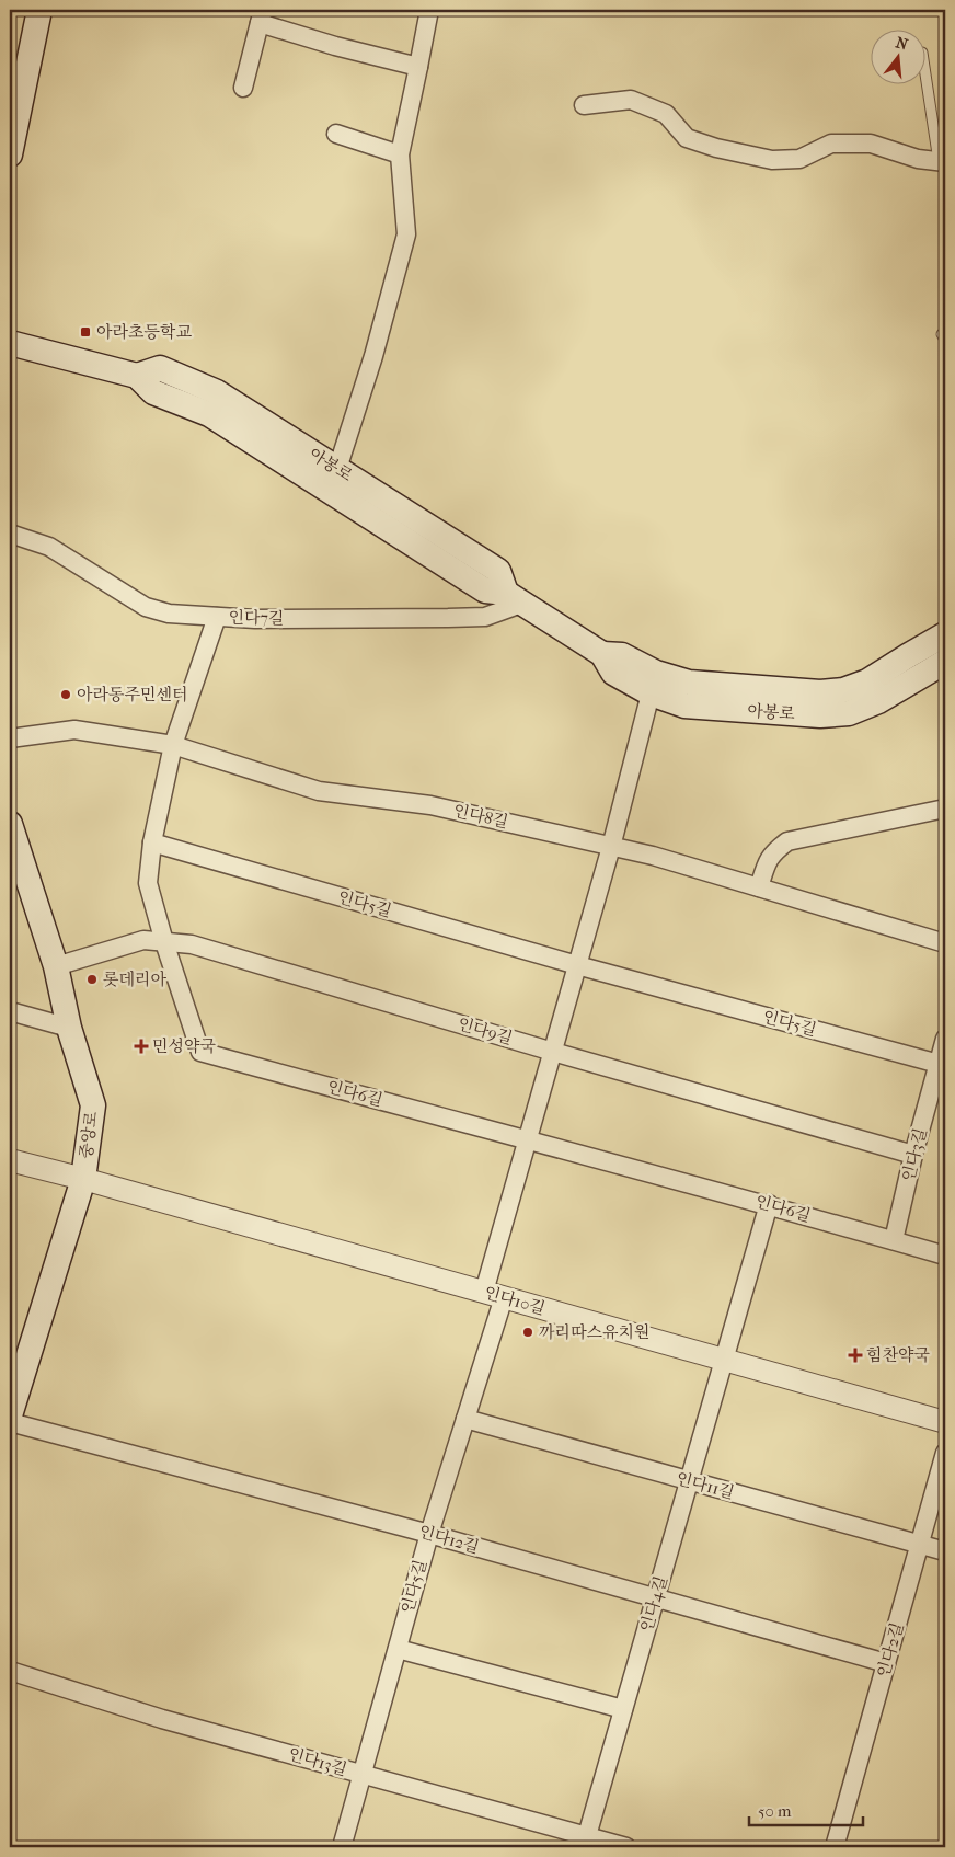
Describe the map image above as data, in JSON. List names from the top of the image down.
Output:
{
  "streets": {
    "main road": ["아봉로", "중앙로"],
    "street": [
      "인다7길",
      "인다8길",
      "인다5길",
      "인다9길",
      "인다6길",
      "인다3길",
      "인다10길",
      "인다11길",
      "인다12길",
      "인다4길",
      "인다2길",
      "인다13길"
    ]
  },
  "crossings": [
    ["아봉로", "인다7길"],
    ["아봉로", "인다5길"],
    ["인다7길", "인다6길"],
    ["인다8길", "인다5길"],
    ["인다8길", "인다6길"],
    ["인다5길", "인다9길"],
    ["인다5길", "인다6길"],
    ["인다5길", "인다3길"],
    ["인다5길", "인다10길"],
    ["인다5길", "인다11길"],
    ["인다5길", "인다12길"],
    ["인다5길", "인다13길"],
    ["인다9길", "인다6길"],
    ["인다9길", "중앙로"],
    ["인다9길", "인다3길"],
    ["인다6길", "인다3길"],
    ["인다6길", "인다4길"],
    ["중앙로", "인다10길"],
    ["인다10길", "인다4길"],
    ["인다11길", "인다4길"],
    ["인다11길", "인다2길"],
    ["인다12길", "인다4길"],
    ["인다12길", "인다2길"],
    ["인다4길", "인다13길"]
  ],
  "places": {
    "transit": ["아라초등학교"],
    "other": ["아라동주민센터", "롯데리아", "까리따스유치원"],
    "health": ["민성약국", "힘찬약국"]
  },
  "scale_bar": "50 m",
  "north": "top"
}
